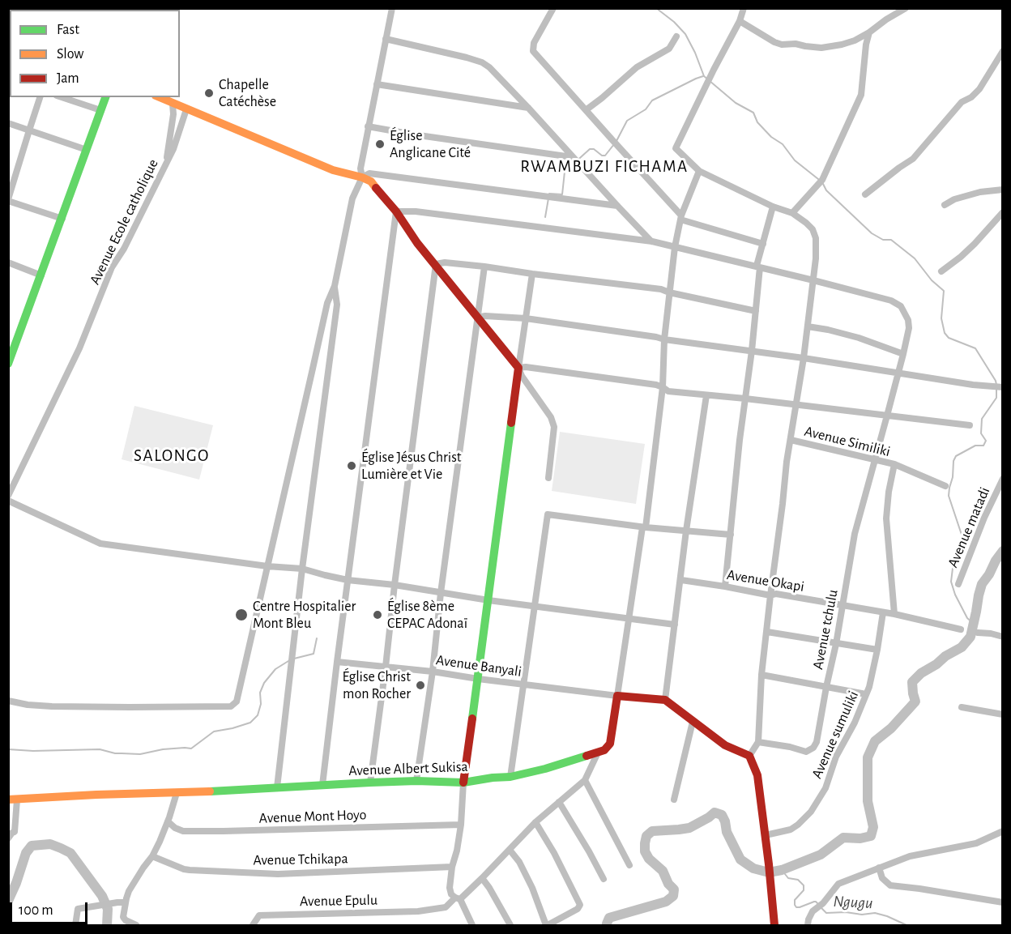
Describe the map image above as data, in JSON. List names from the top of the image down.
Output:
{
  "streets": {
    "street": [
      "Avenue Ecole catholique",
      "Avenue Similiki",
      "Avenue matadi",
      "Avenue Okapi",
      "Avenue tchulu",
      "Avenue Banyali",
      "Avenue sumuliki",
      "Avenue Albert Sukisa",
      "Avenue Mont Hoyo",
      "Avenue Tchikapa",
      "Avenue Epulu"
    ]
  },
  "crossings": [
    ["Avenue Similiki", "Avenue Okapi"],
    ["Avenue Similiki", "Avenue tchulu"],
    ["Avenue Okapi", "Avenue tchulu"],
    ["Avenue Okapi", "Avenue sumuliki"]
  ],
  "districts": ["RWAMBUZI FICHAMA", "SALONGO"],
  "water": ["Ngugu"],
  "places": [
    "Chapelle Catéchèse",
    "Église Anglicane Cité",
    "Église Jésus Christ Lumière et Vie",
    "Centre Hospitalier Mont Bleu",
    "Église 8ème CEPAC Adonaï",
    "Église Christ mon Rocher"
  ],
  "legend": ["Fast", "Slow", "Jam"],
  "scale_bar": "100 m"
}
